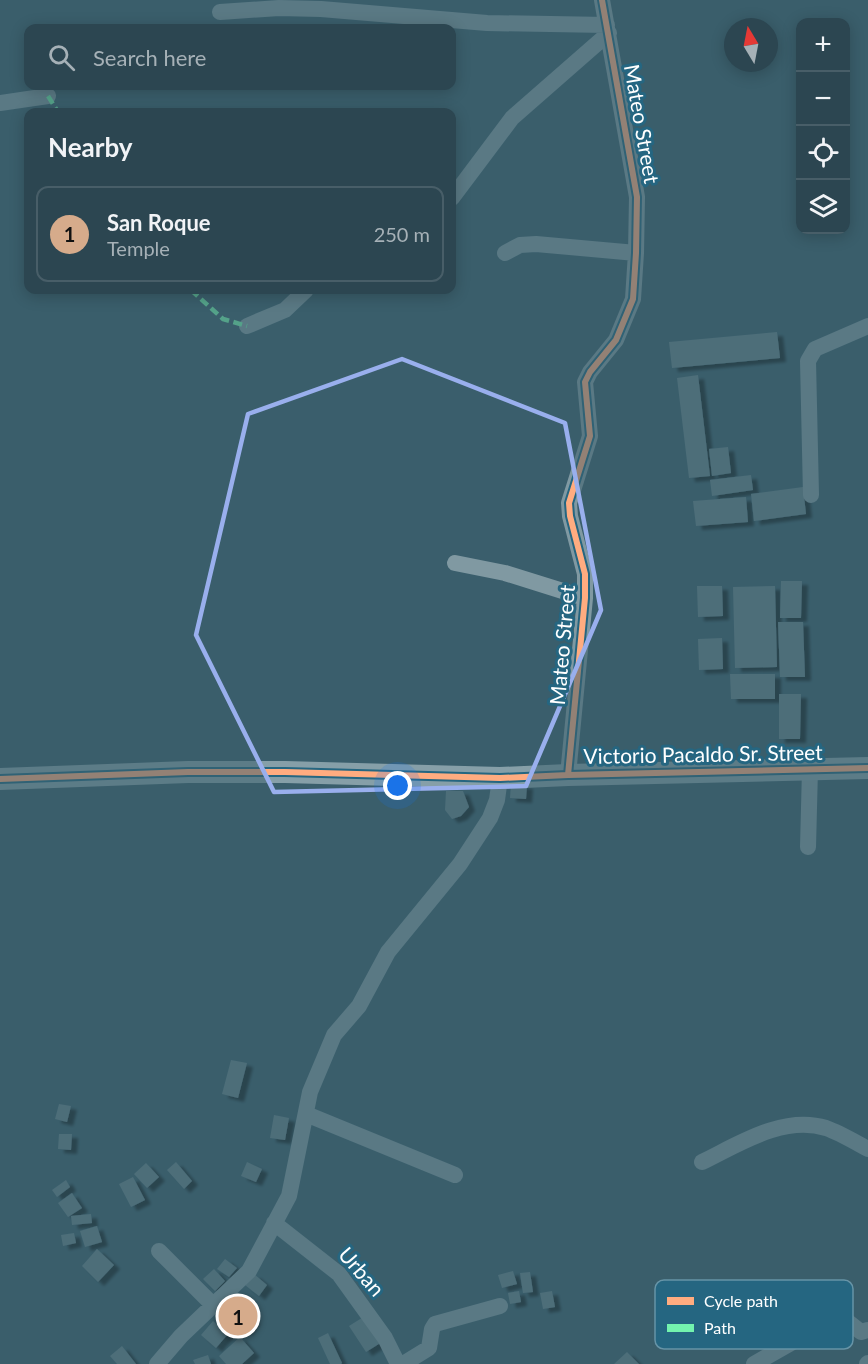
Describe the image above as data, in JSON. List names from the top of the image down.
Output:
{
  "streets": {
    "street": ["Mateo Street", "Victorio Pacaldo Sr. Street", "Urban"]
  },
  "crossings": [
    ["Mateo Street", "Victorio Pacaldo Sr. Street"]
  ],
  "legend": ["Cycle path", "Path"],
  "north": "top",
  "page": {
    "map_buttons": ["+", "−"],
    "search": "Search here",
    "heading": "Nearby",
    "list": [
      {
        "mark": "1",
        "name": "San Roque",
        "note": "Temple",
        "value": "250 m"
      }
    ],
    "pins": "1"
  }
}
